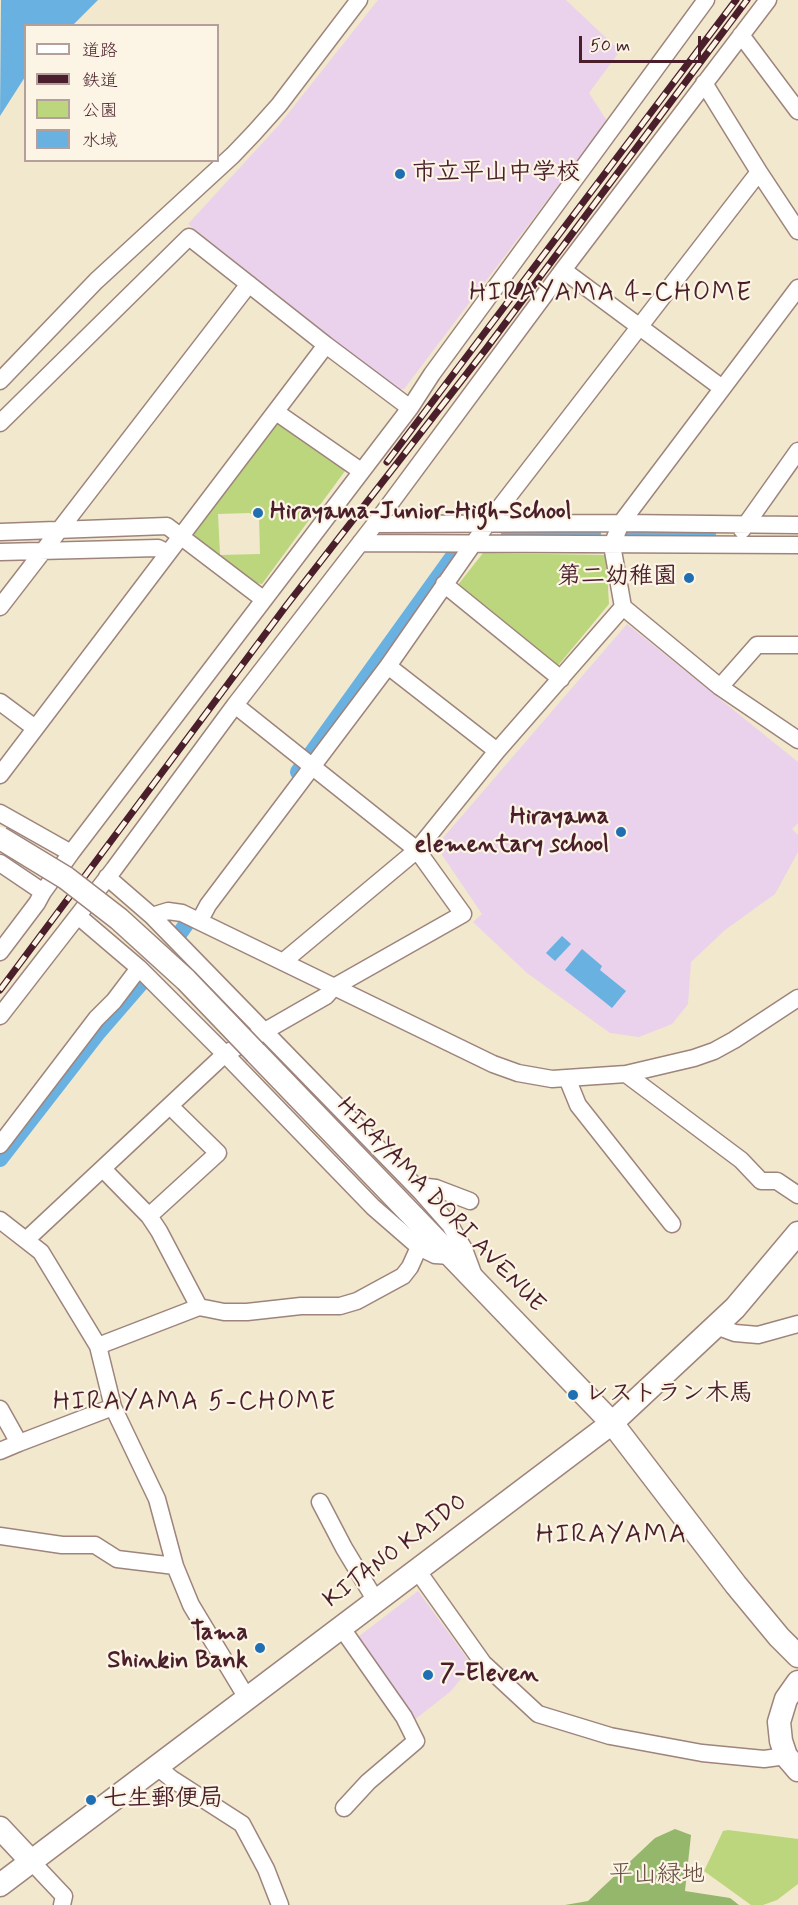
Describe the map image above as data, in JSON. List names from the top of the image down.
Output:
{
  "streets": {
    "main road": ["HIRAYAMA DORI AVENUE", "KITANO KAIDO"]
  },
  "crossings": [
    ["HIRAYAMA DORI AVENUE", "KITANO KAIDO"]
  ],
  "districts": ["HIRAYAMA 4-CHOME", "HIRAYAMA 5-CHOME", "HIRAYAMA"],
  "parks": ["平山緑地"],
  "places": [
    "市立平山中学校",
    "Hirayama-Junior-High-School",
    "第二幼稚園",
    "Hirayama elementary school",
    "レストラン木馬",
    "Tama Shinkin Bank",
    "7-Eleven",
    "七生郵便局"
  ],
  "legend": [
    "道路",
    "鉄道",
    "公園",
    "水域"
  ],
  "scale_bar": "50 m"
}
